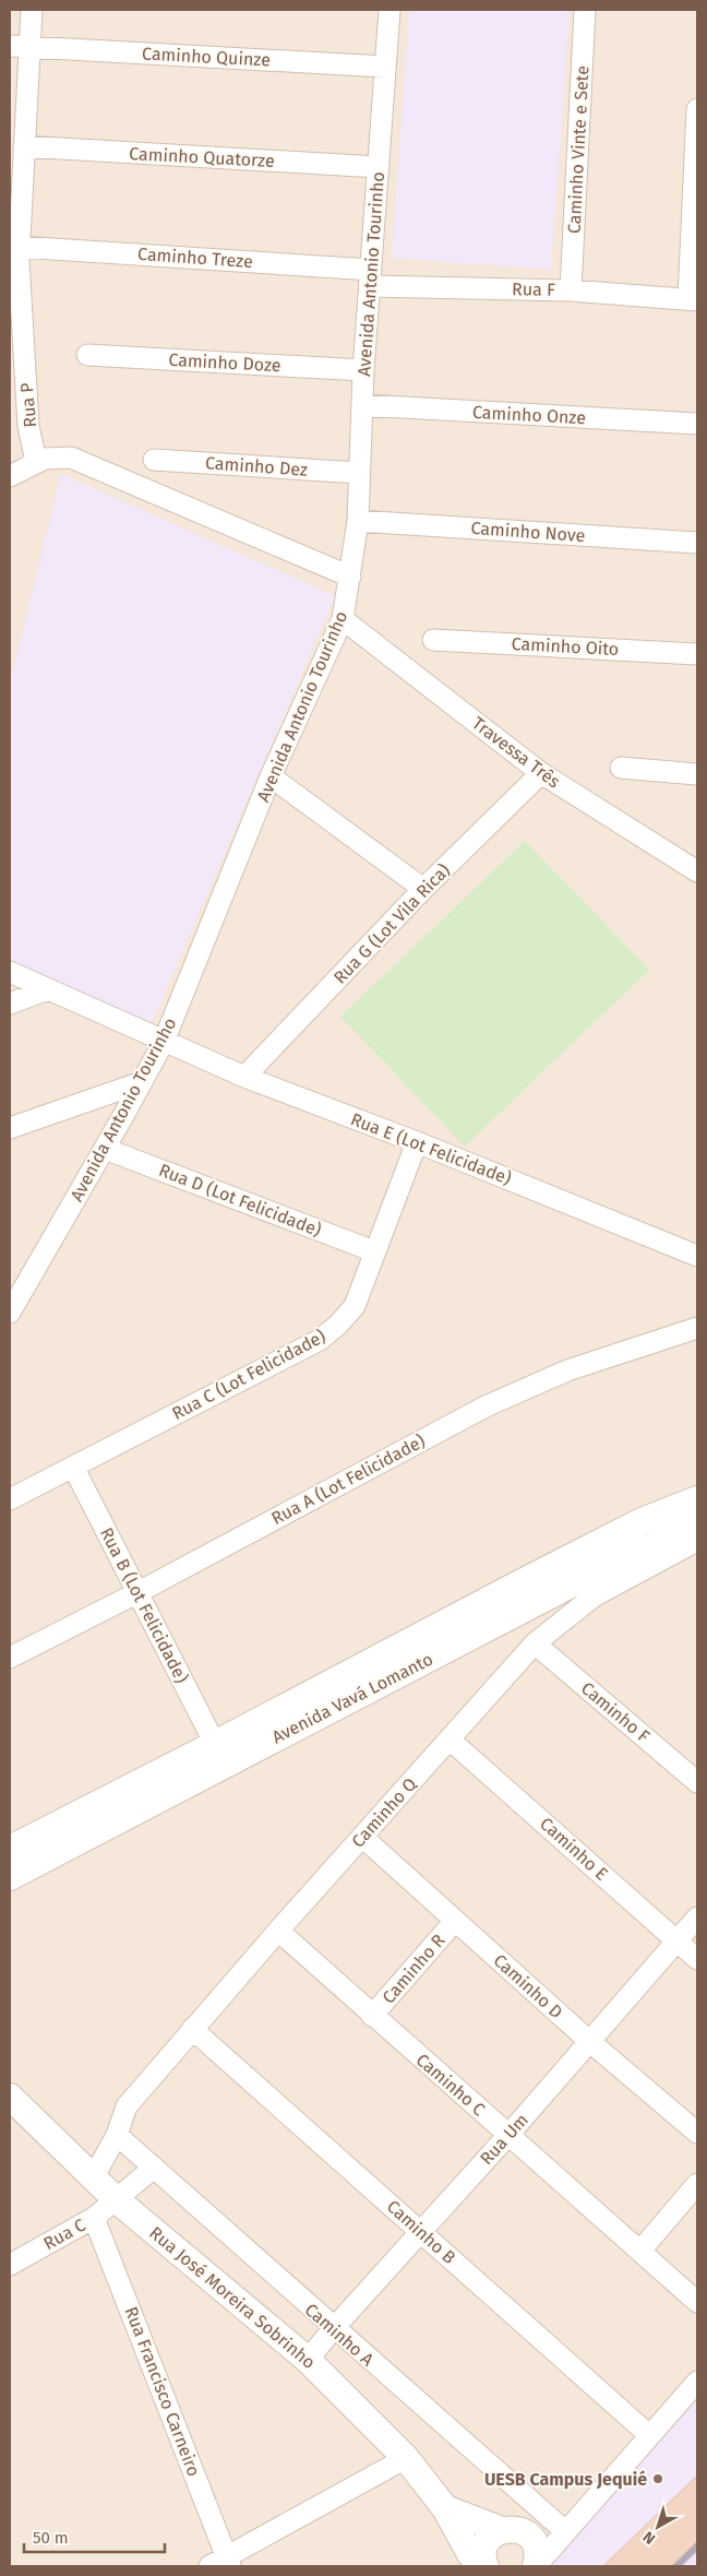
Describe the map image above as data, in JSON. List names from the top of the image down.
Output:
{
  "streets": {
    "street": [
      "Caminho Quinze",
      "Caminho Vinte e Sete",
      "Caminho Quatorze",
      "Caminho Treze",
      "Avenida Antonio Tourinho",
      "Rua F",
      "Caminho Doze",
      "Rua P",
      "Caminho Onze",
      "Caminho Dez",
      "Caminho Nove",
      "Caminho Oito",
      "Travessa Três",
      "Rua G (Lot Vila Rica)",
      "Rua E (Lot Felicidade)",
      "Rua D (Lot Felicidade)",
      "Rua C (Lot Felicidade)",
      "Rua A (Lot Felicidade)",
      "Rua B (Lot Felicidade)",
      "Avenida Vavá Lomanto",
      "Caminho F",
      "Caminho Q",
      "Caminho E",
      "Caminho R",
      "Caminho D",
      "Caminho C",
      "Rua Um",
      "Caminho B",
      "Rua C",
      "Rua José Moreira Sobrinho",
      "Caminho A",
      "Rua Francisco Carneiro"
    ]
  },
  "crossings": [
    ["Caminho Quinze", "Avenida Antonio Tourinho"],
    ["Caminho Quinze", "Rua P"],
    ["Caminho Vinte e Sete", "Rua F"],
    ["Caminho Quatorze", "Avenida Antonio Tourinho"],
    ["Caminho Quatorze", "Rua P"],
    ["Caminho Treze", "Avenida Antonio Tourinho"],
    ["Caminho Treze", "Rua F"],
    ["Caminho Treze", "Rua P"],
    ["Avenida Antonio Tourinho", "Rua F"],
    ["Avenida Antonio Tourinho", "Caminho Doze"],
    ["Avenida Antonio Tourinho", "Caminho Onze"],
    ["Avenida Antonio Tourinho", "Caminho Dez"],
    ["Avenida Antonio Tourinho", "Caminho Nove"],
    ["Avenida Antonio Tourinho", "Travessa Três"],
    ["Avenida Antonio Tourinho", "Rua E (Lot Felicidade)"],
    ["Avenida Antonio Tourinho", "Rua D (Lot Felicidade)"],
    ["Travessa Três", "Rua G (Lot Vila Rica)"],
    ["Rua G (Lot Vila Rica)", "Rua E (Lot Felicidade)"],
    ["Rua E (Lot Felicidade)", "Rua C (Lot Felicidade)"],
    ["Rua D (Lot Felicidade)", "Rua C (Lot Felicidade)"],
    ["Rua C (Lot Felicidade)", "Rua B (Lot Felicidade)"],
    ["Rua A (Lot Felicidade)", "Rua B (Lot Felicidade)"],
    ["Rua B (Lot Felicidade)", "Avenida Vavá Lomanto"],
    ["Avenida Vavá Lomanto", "Caminho Q"],
    ["Caminho F", "Caminho Q"],
    ["Caminho Q", "Caminho E"],
    ["Caminho Q", "Caminho D"],
    ["Caminho Q", "Caminho C"],
    ["Caminho Q", "Caminho B"],
    ["Caminho Q", "Rua José Moreira Sobrinho"],
    ["Caminho Q", "Caminho A"],
    ["Caminho E", "Rua Um"],
    ["Caminho R", "Caminho D"],
    ["Caminho R", "Caminho C"],
    ["Caminho D", "Rua Um"],
    ["Caminho C", "Rua Um"],
    ["Rua Um", "Caminho B"],
    ["Rua Um", "Rua José Moreira Sobrinho"],
    ["Rua Um", "Caminho A"],
    ["Rua C", "Rua José Moreira Sobrinho"],
    ["Rua C", "Caminho A"],
    ["Rua C", "Rua Francisco Carneiro"]
  ],
  "places": ["UESB Campus Jequié"],
  "scale_bar": "50 m",
  "north": "bottom left"
}
